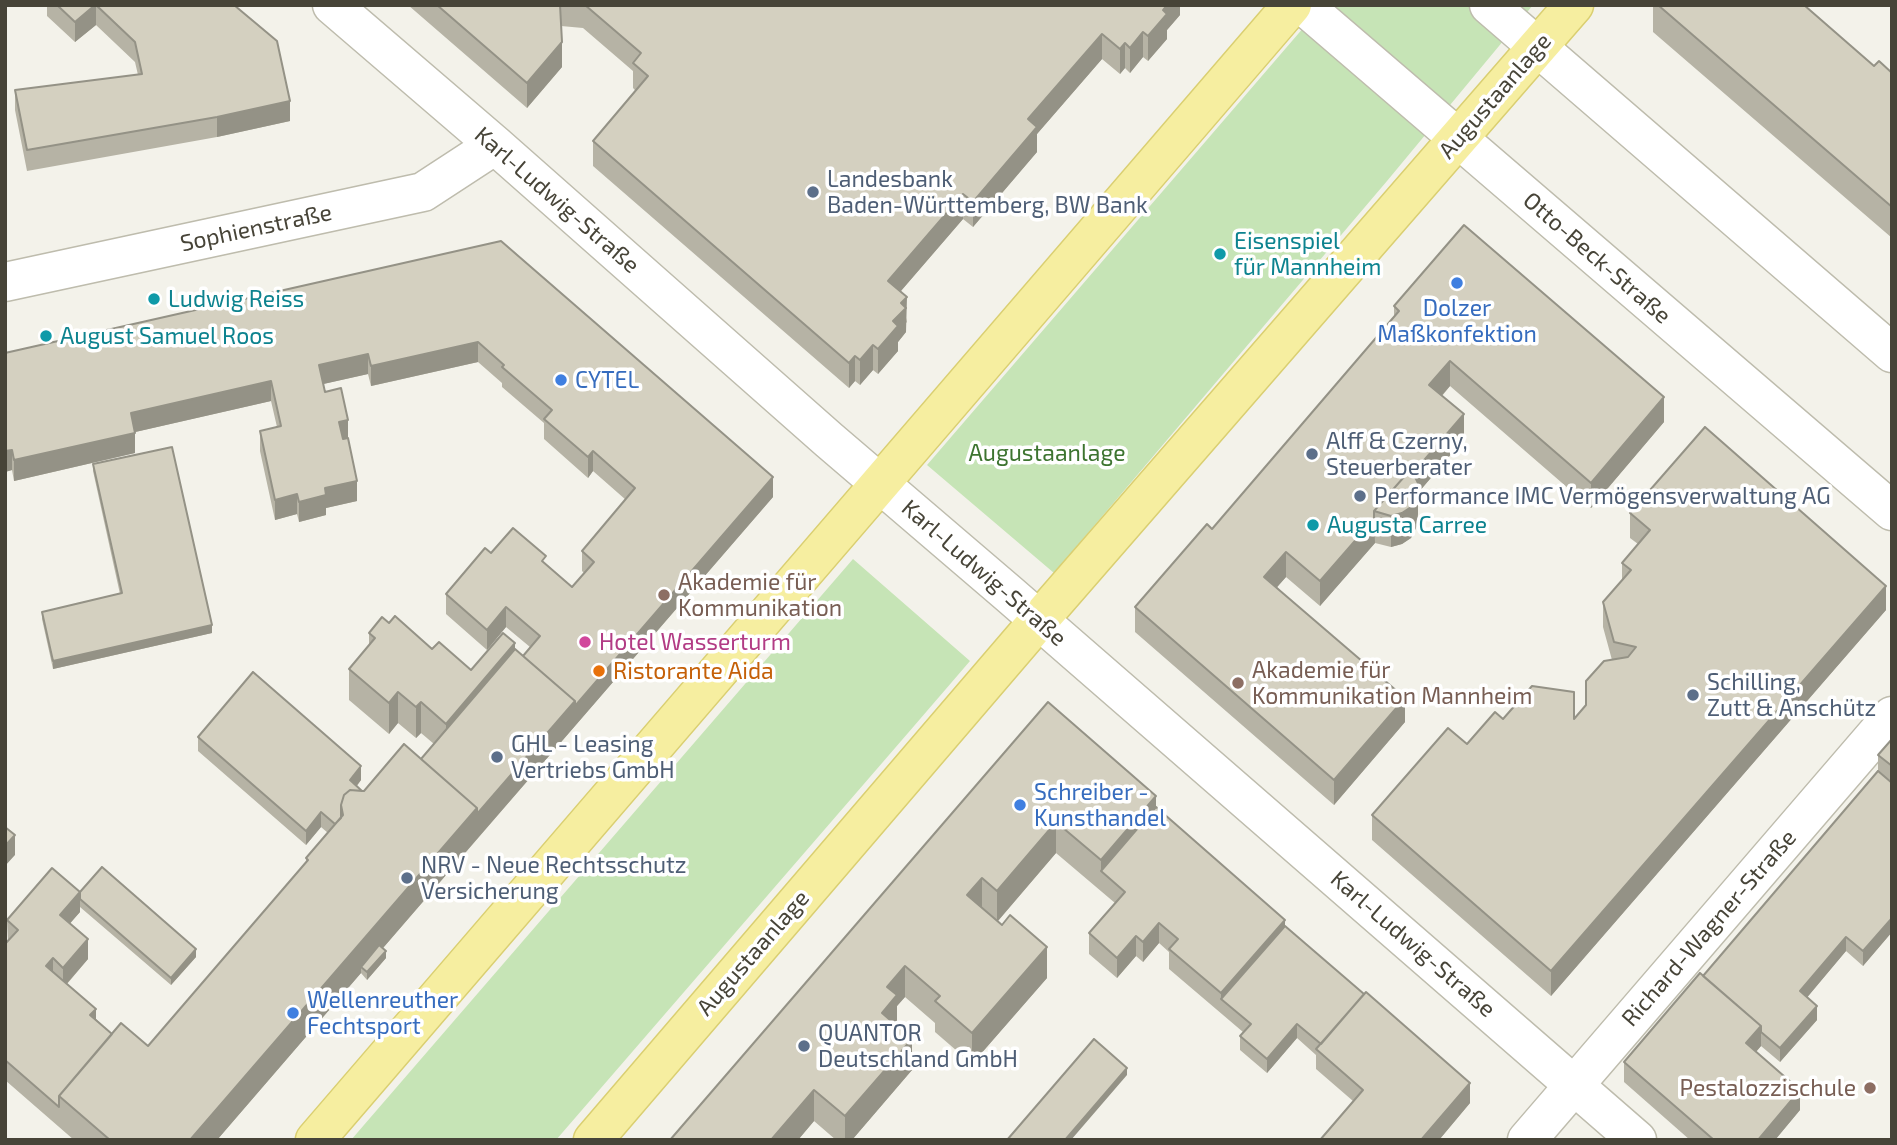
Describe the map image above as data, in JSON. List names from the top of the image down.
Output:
{
  "streets": {
    "main road": ["Augustaanlage"],
    "street": [
      "Karl-Ludwig-Straße",
      "Sophienstraße",
      "Otto-Beck-Straße",
      "Richard-Wagner-Straße"
    ]
  },
  "crossings": [
    ["Augustaanlage", "Karl-Ludwig-Straße"],
    ["Augustaanlage", "Otto-Beck-Straße"],
    ["Karl-Ludwig-Straße", "Sophienstraße"],
    ["Karl-Ludwig-Straße", "Richard-Wagner-Straße"]
  ],
  "parks": ["Augustaanlage"],
  "places": [
    "Landesbank Baden-Württemberg, BW Bank",
    "Eisenspiel für Mannheim",
    "Dolzer Maßkonfektion",
    "Ludwig Reiss",
    "August Samuel Roos",
    "CYTEL",
    "Alff & Czerny, Steuerberater",
    "Performance IMC Vermögensverwaltung AG",
    "Augusta Carree",
    "Akademie für Kommunikation",
    "Hotel Wasserturm",
    "Ristorante Aida",
    "Akademie für Kommunikation Mannheim",
    "Schilling, Zutt & Anschütz",
    "GHL - Leasing Vertriebs GmbH",
    "Schreiber - Kunsthandel",
    "NRV - Neue Rechtsschutz Versicherung",
    "Wellenreuther Fechtsport",
    "QUANTOR Deutschland GmbH",
    "Pestalozzischule"
  ]
}
